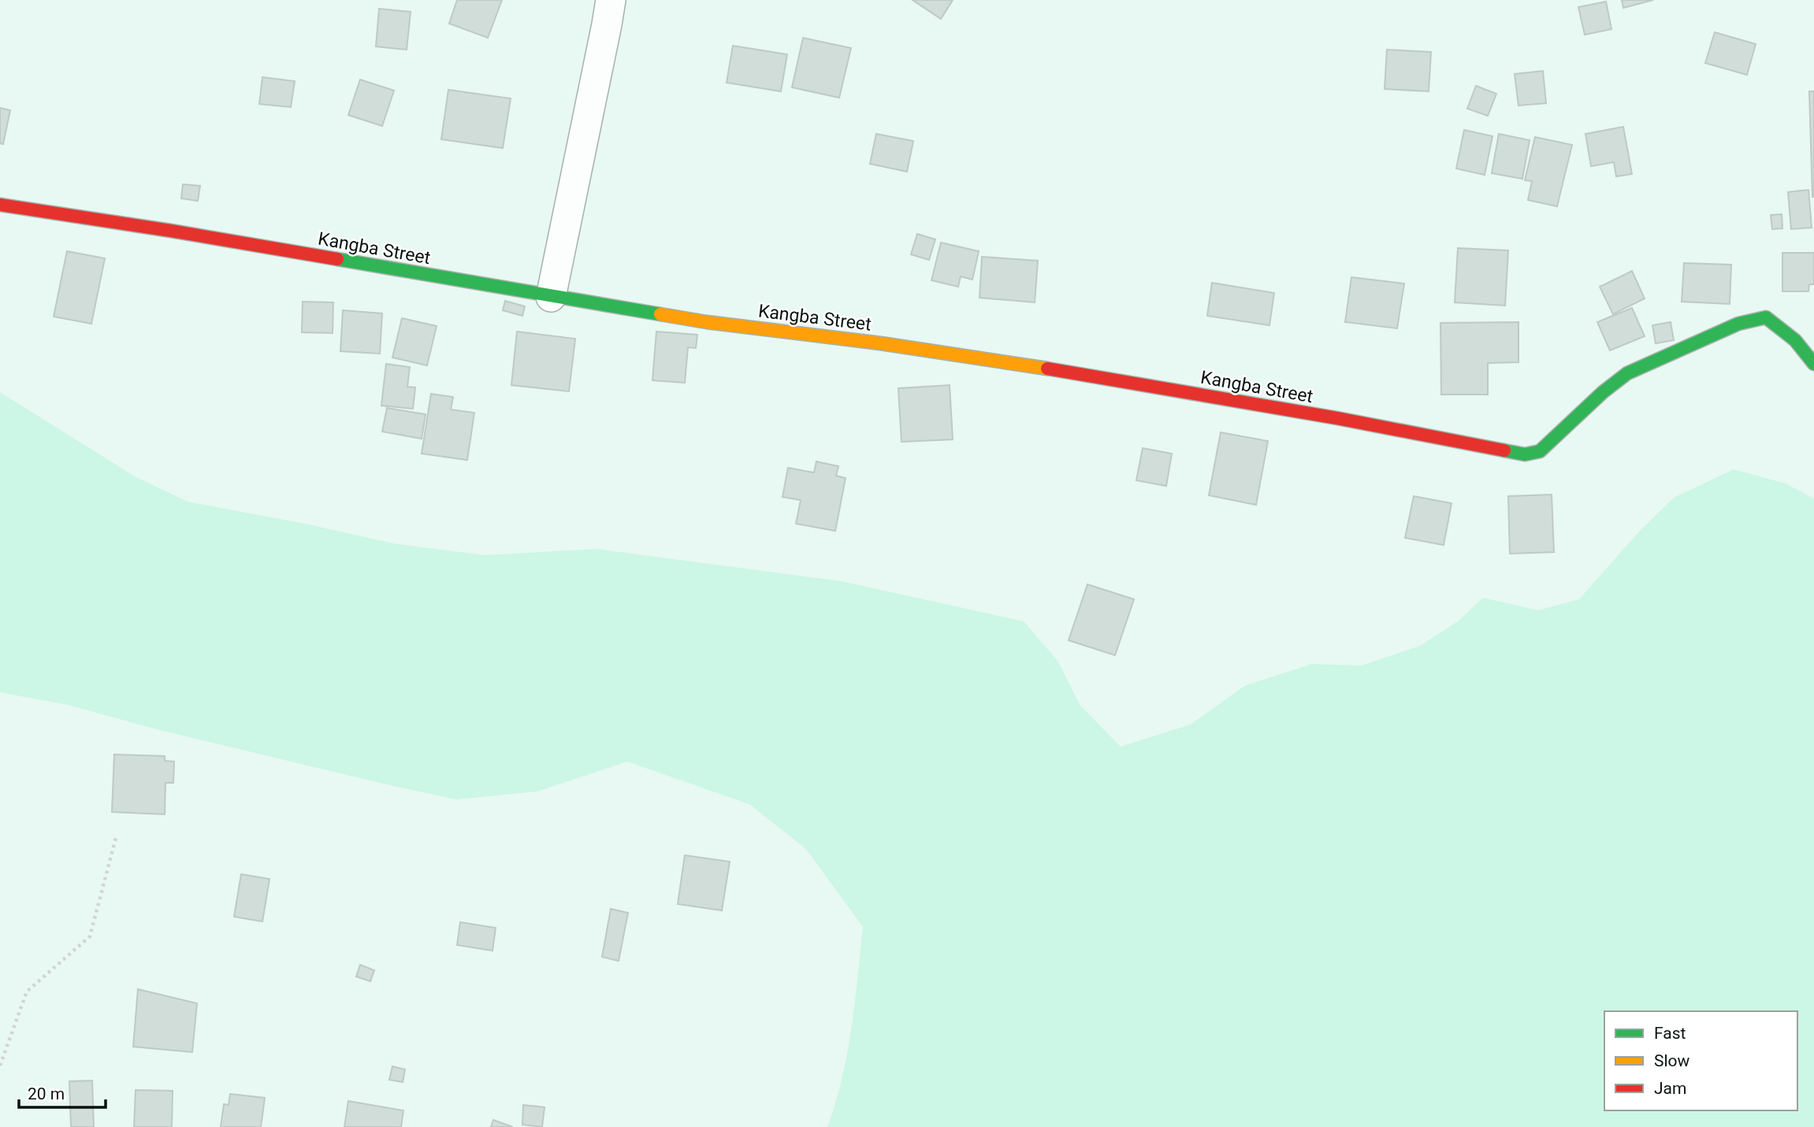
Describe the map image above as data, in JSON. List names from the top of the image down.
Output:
{
  "streets": {
    "street": ["Kangba Street"]
  },
  "legend": ["Fast", "Slow", "Jam"],
  "scale_bar": "20 m"
}
